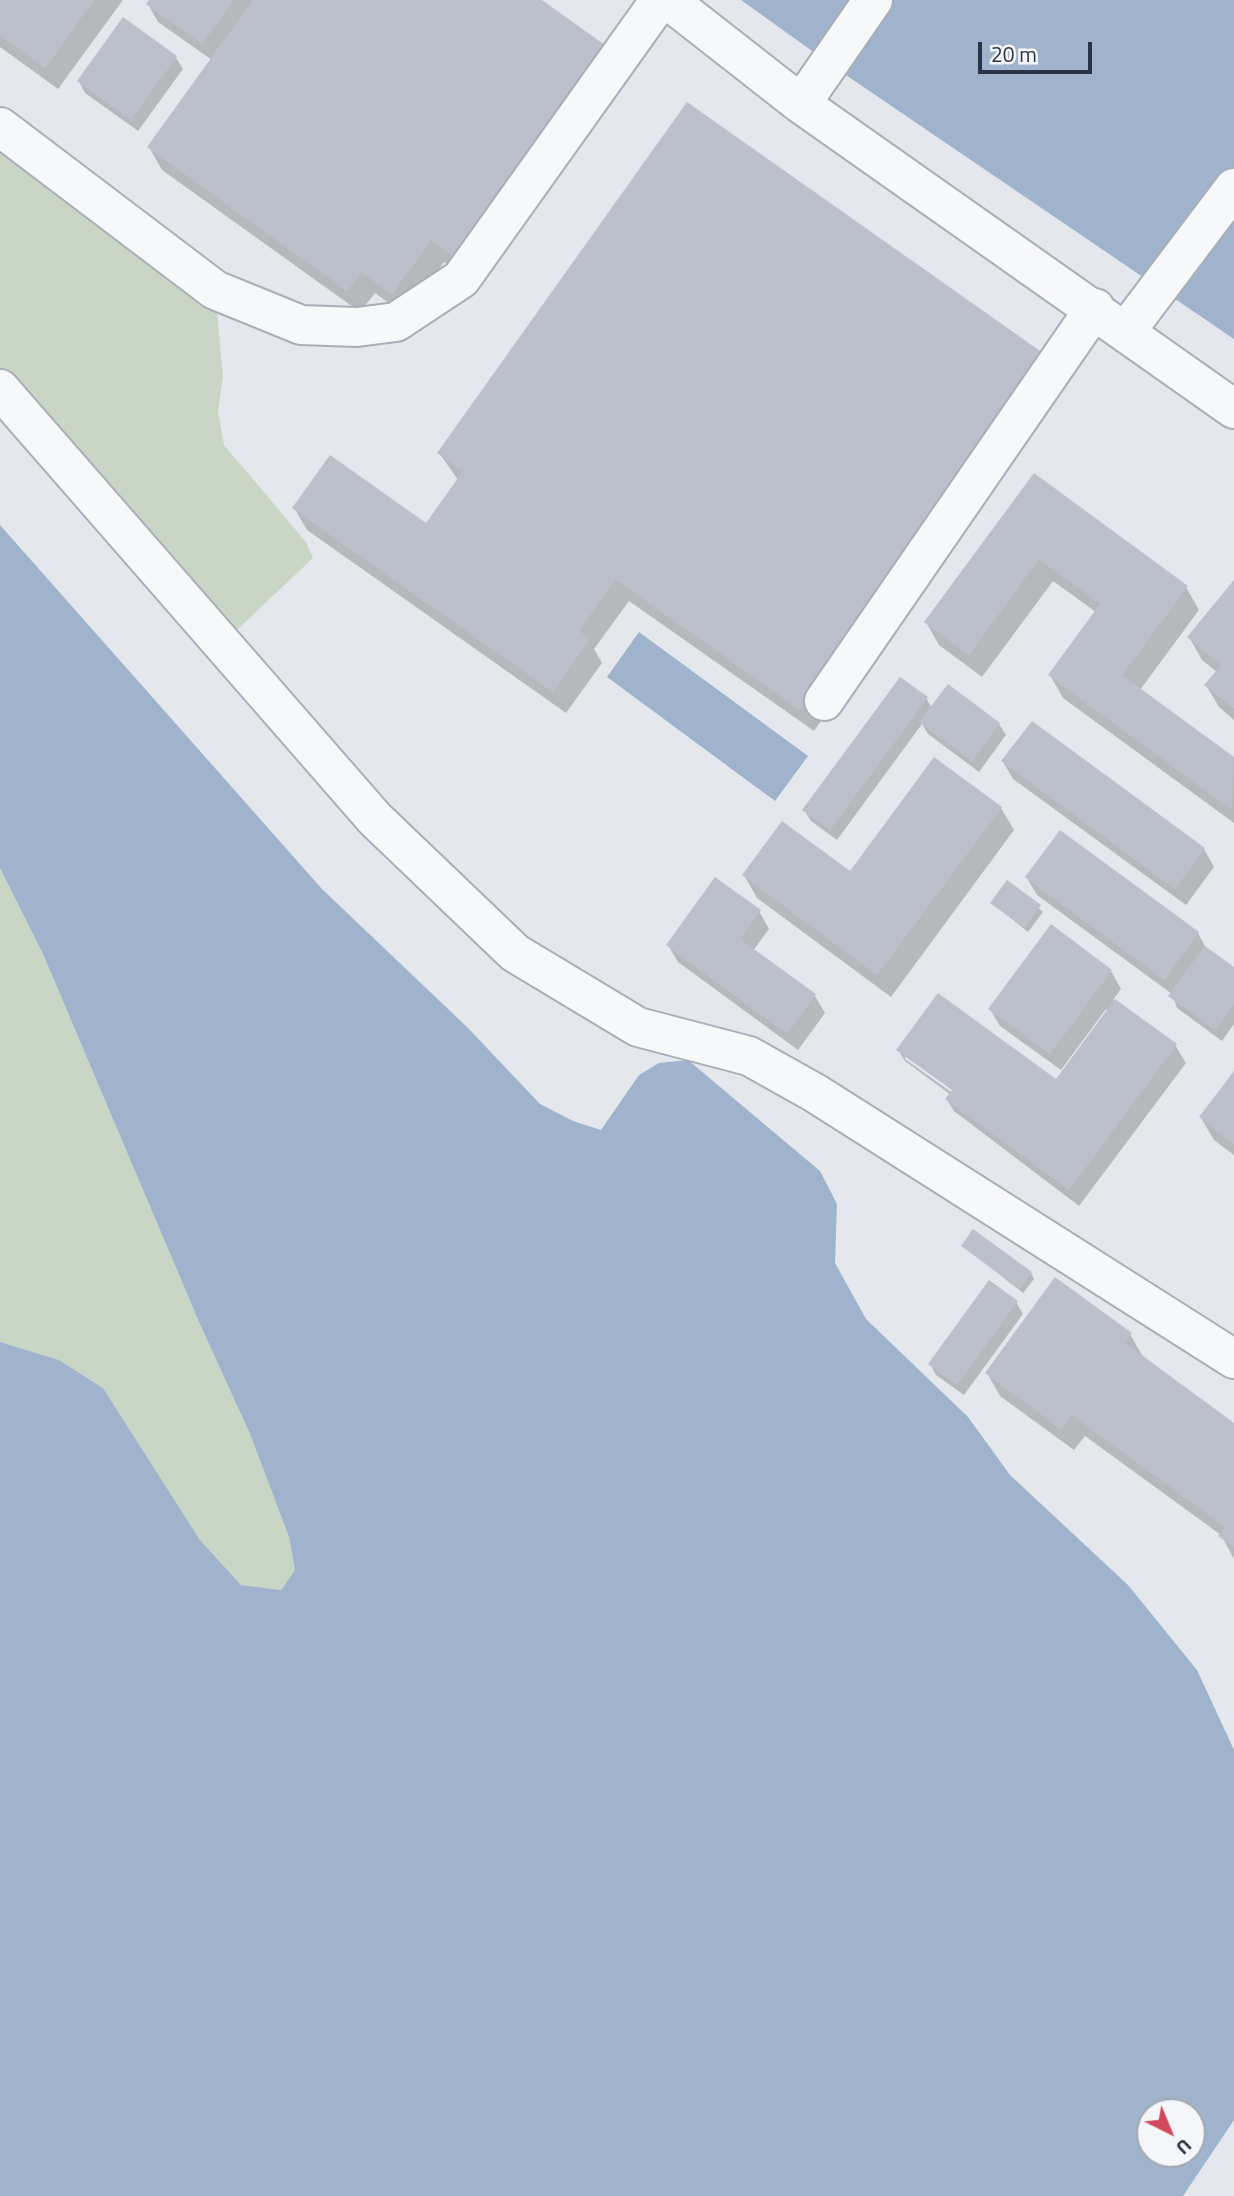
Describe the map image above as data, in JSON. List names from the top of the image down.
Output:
{
  "scale_bar": "20 m",
  "north": "bottom right"
}
